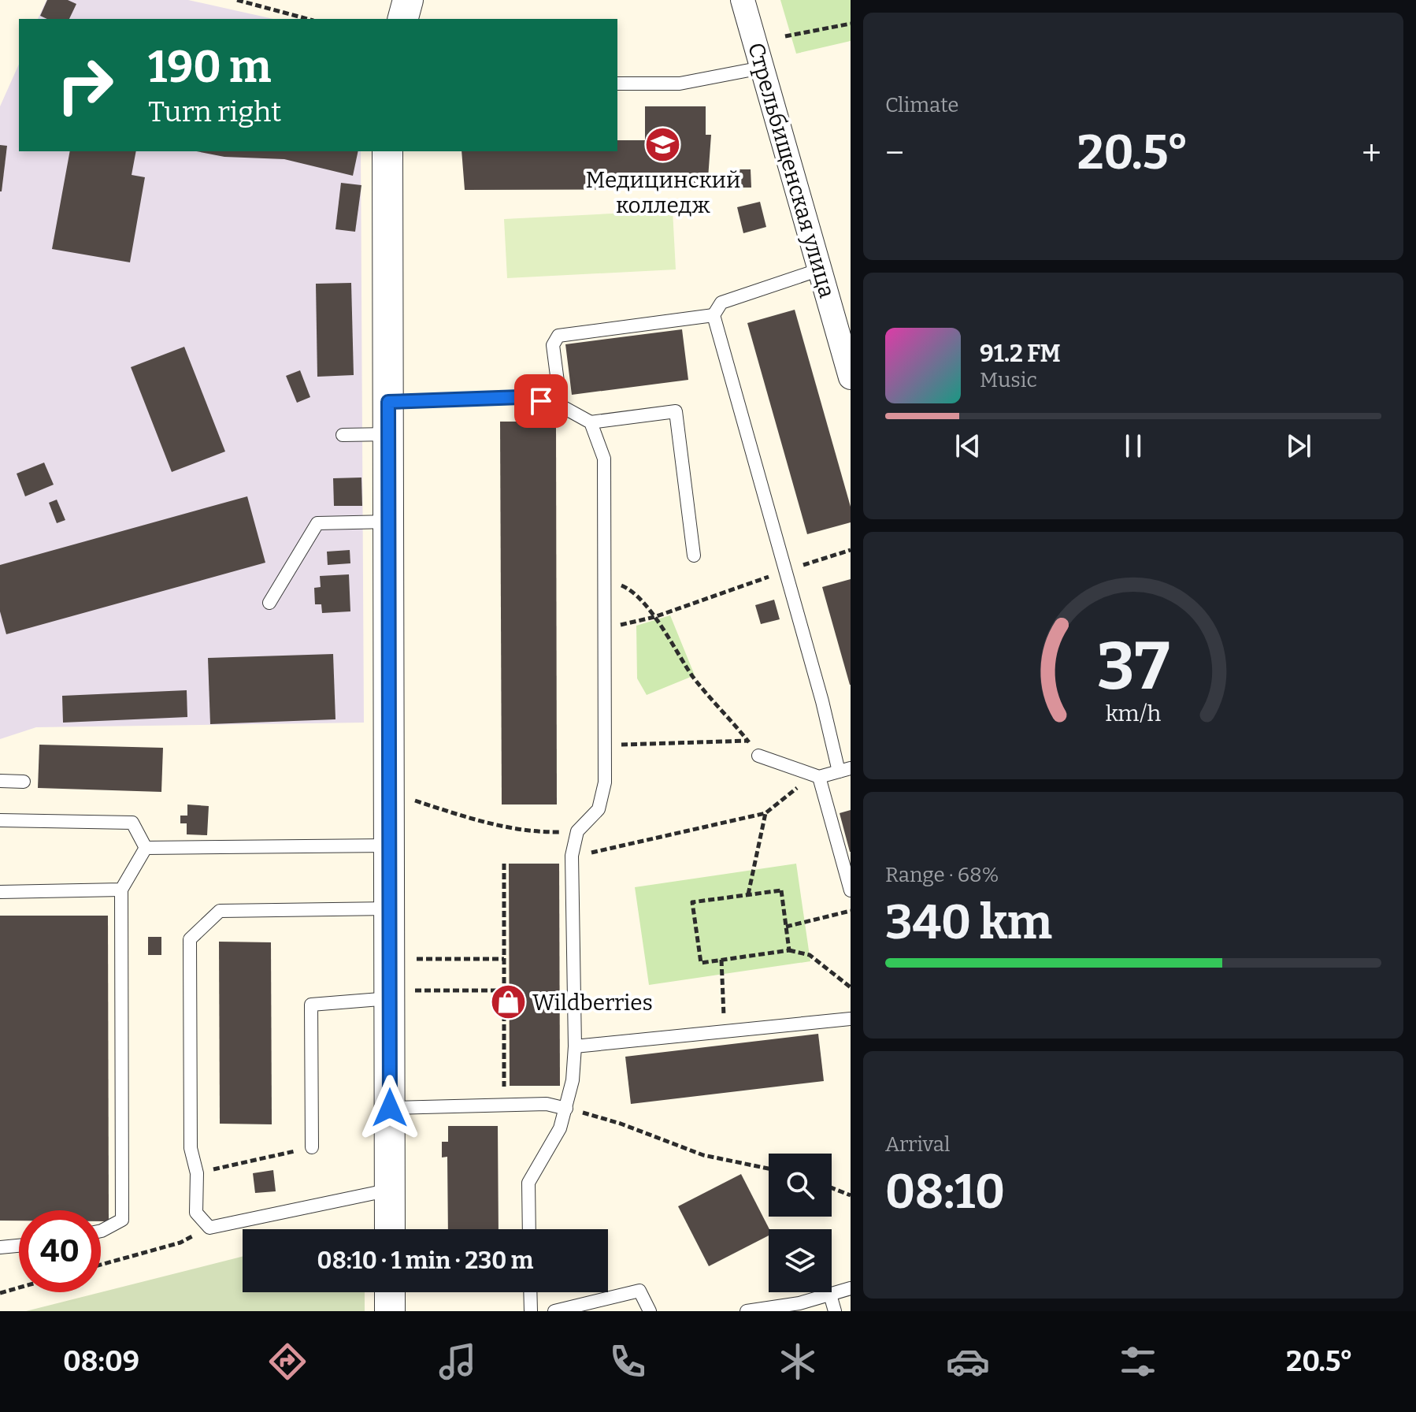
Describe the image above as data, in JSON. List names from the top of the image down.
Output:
{
  "streets": {
    "street": ["Стрельбищенская улица"]
  },
  "places": {
    "school or university": ["Медицинский колледж"],
    "shop": ["Wildberries"]
  },
  "page": {
    "tile": [
      "Climate",
      ["Range · 68%", "340 km"],
      ["Arrival", "08:10"]
    ],
    "turn": ["190 m", "Turn right"],
    "heat": ["−", "20.5°", "+"],
    "song": ["91.2 FM", "Music"],
    "limit": "40",
    "trip": "08:10 · 1 min · 230 m",
    "tabs": ["08:09", "20.5°"],
    "gauge": ["37", "km/h"]
  }
}
